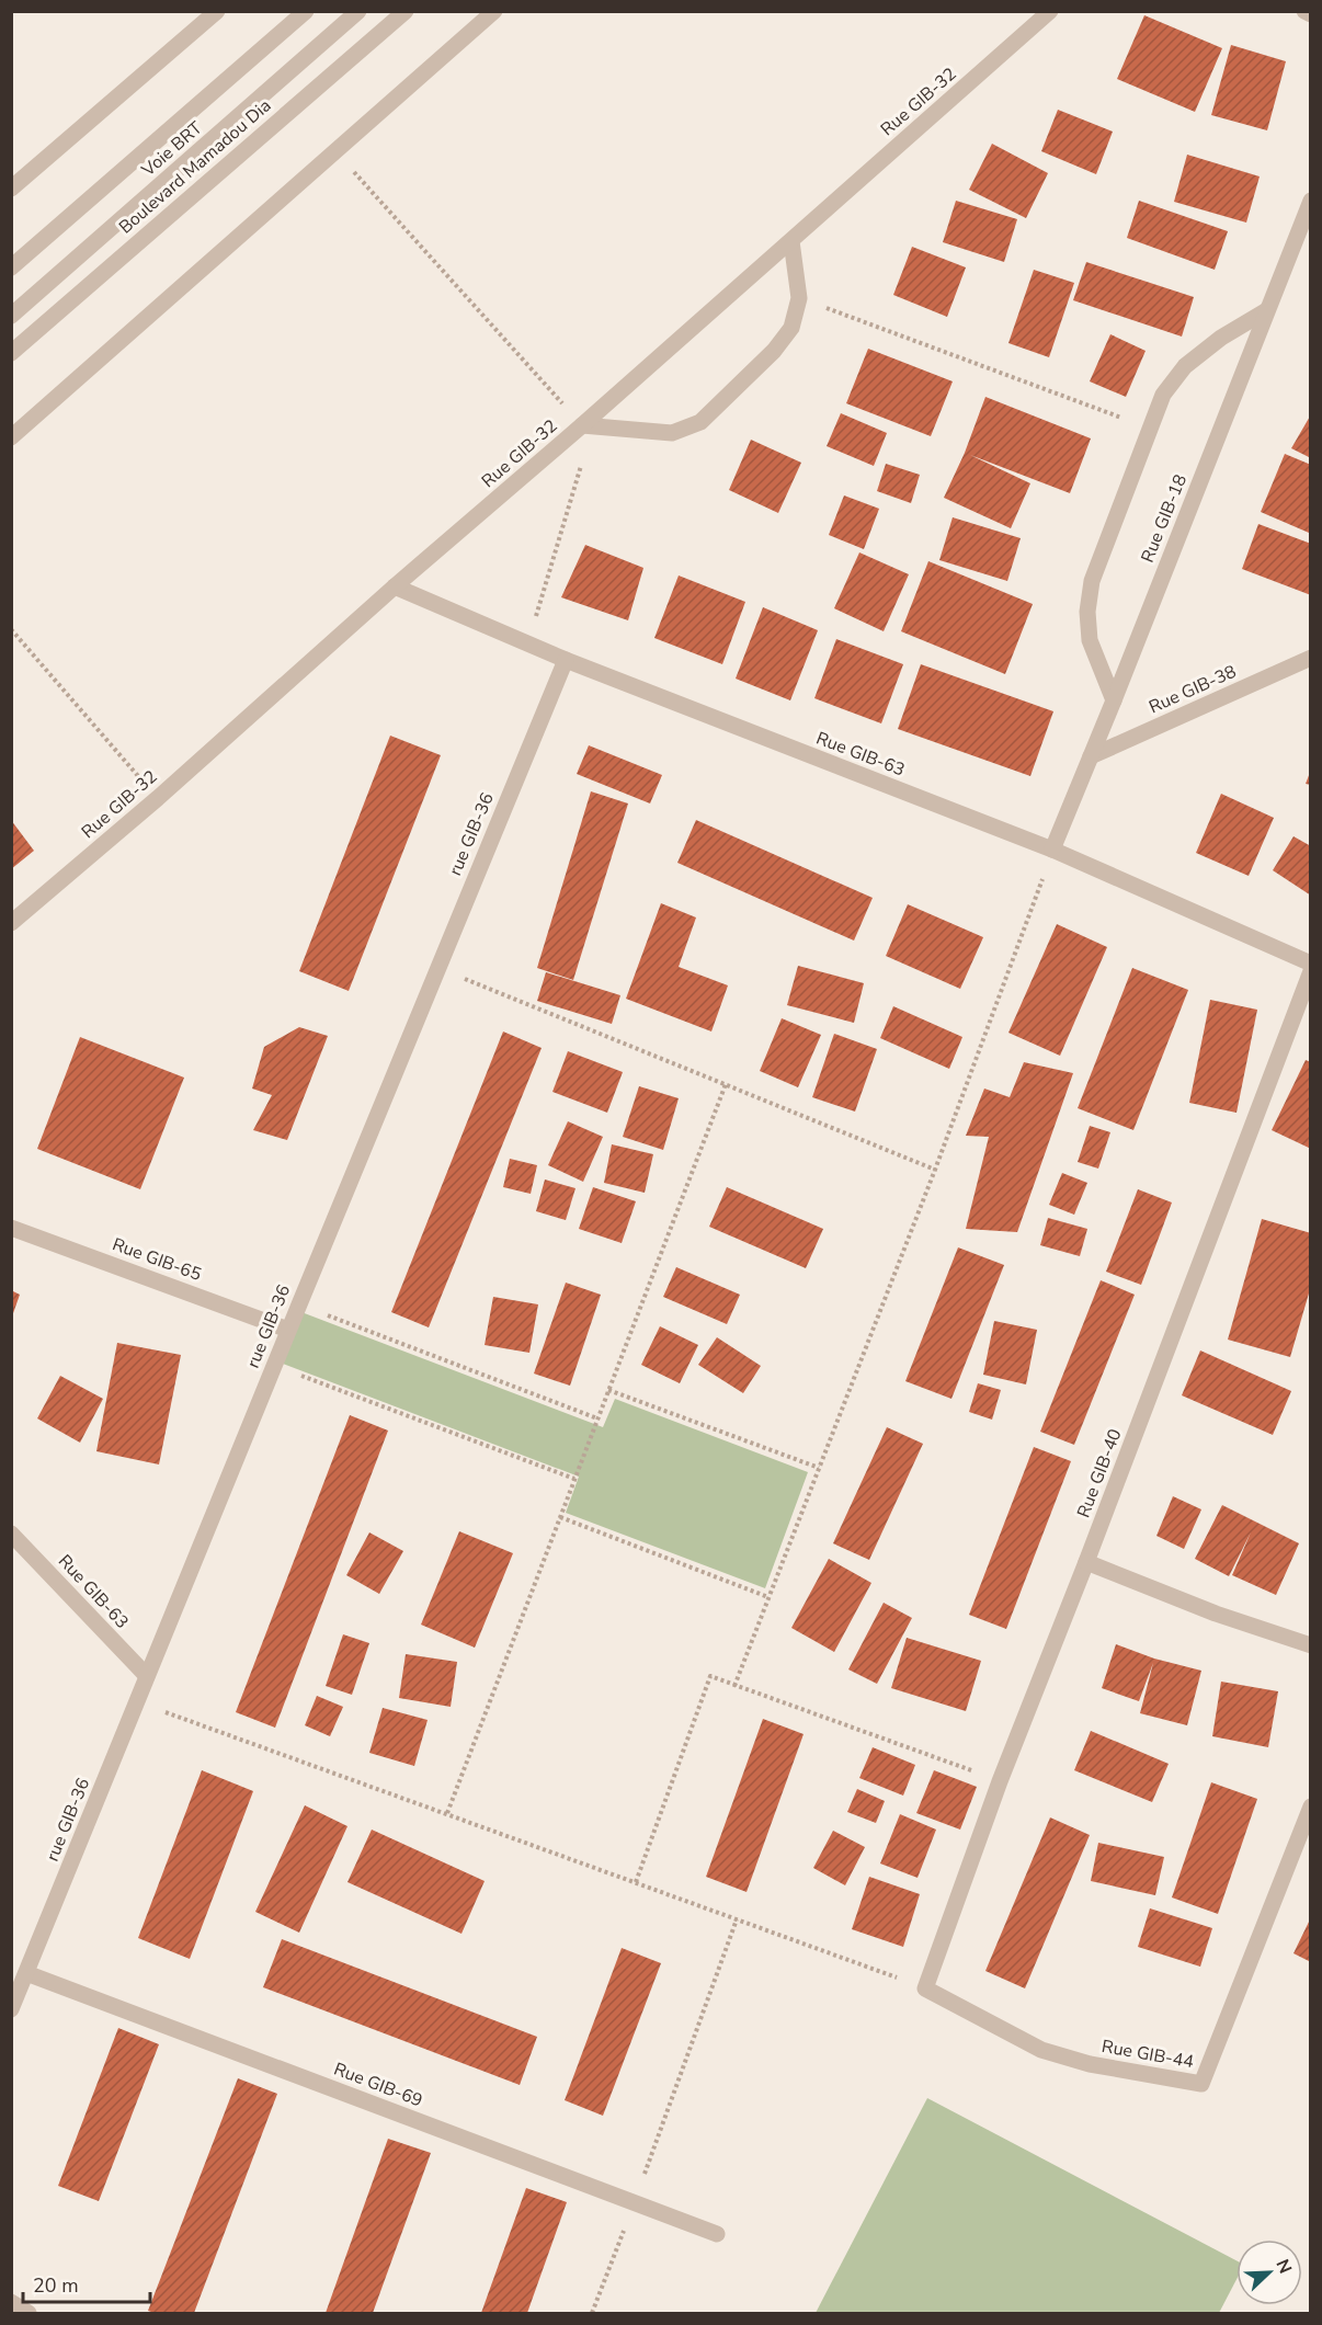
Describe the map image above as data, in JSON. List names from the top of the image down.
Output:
{
  "streets": {
    "street": [
      "Rue GIB-32",
      "Voie BRT",
      "Boulevard Mamadou Dia",
      "Rue GIB-18",
      "Rue GIB-38",
      "Rue GIB-63",
      "rue GIB-36",
      "Rue GIB-65",
      "Rue GIB-40",
      "Rue GIB-44",
      "Rue GIB-69"
    ]
  },
  "crossings": [
    ["Rue GIB-32", "Rue GIB-63"],
    ["Rue GIB-18", "Rue GIB-38"],
    ["Rue GIB-18", "Rue GIB-63"],
    ["Rue GIB-63", "rue GIB-36"],
    ["rue GIB-36", "Rue GIB-65"],
    ["rue GIB-36", "Rue GIB-69"],
    ["Rue GIB-40", "Rue GIB-44"]
  ],
  "scale_bar": "20 m",
  "north": "top right"
}
